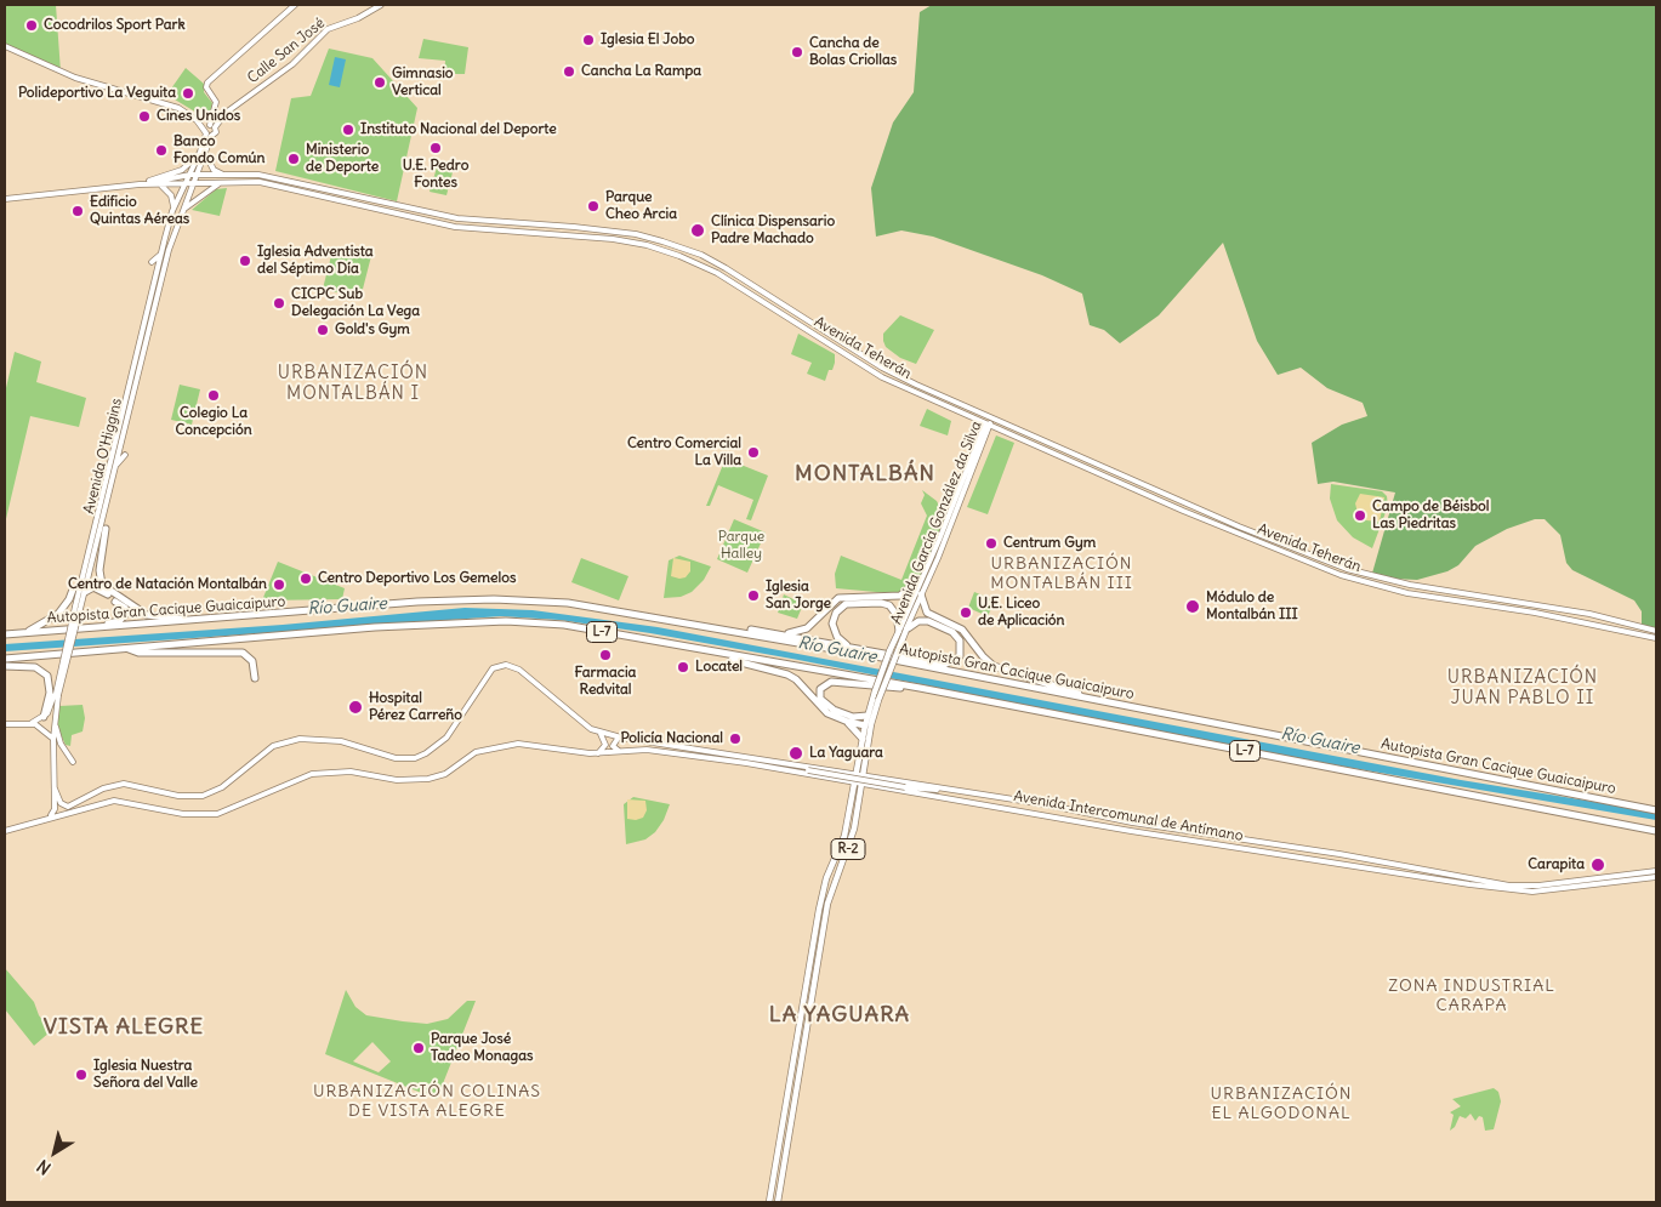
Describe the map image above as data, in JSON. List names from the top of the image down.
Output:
{
  "streets": {
    "highway": ["Autopista Gran Cacique Guaicaipuro", "L-7"],
    "main road": [
      "Calle San José",
      "Avenida Teherán",
      "Avenida O'Higgins",
      "Avenida García González da Silva",
      "Avenida Intercomunal de Antímano",
      "R-2"
    ]
  },
  "crossings": [
    ["Calle San José", "Avenida O'Higgins"],
    ["Avenida Teherán", "Avenida O'Higgins"],
    ["Avenida Teherán", "Avenida García González da Silva"],
    ["Avenida O'Higgins", "Avenida Intercomunal de Antímano"],
    ["Avenida García González da Silva", "Avenida Intercomunal de Antímano"]
  ],
  "districts": [
    "URBANIZACIÓN MONTALBÁN I",
    "MONTALBÁN",
    "URBANIZACIÓN MONTALBÁN III",
    "URBANIZACIÓN JUAN PABLO II",
    "ZONA INDUSTRIAL CARAPA",
    "LA YAGUARA",
    "VISTA ALEGRE",
    "URBANIZACIÓN COLINAS DE VISTA ALEGRE",
    "URBANIZACIÓN EL ALGODONAL"
  ],
  "water": ["Río Guaire"],
  "parks": ["Parque Halley"],
  "places": [
    "Cocodrilos Sport Park",
    "Iglesia El Jobo",
    "Cancha de Bolas Criollas",
    "Cancha La Rampa",
    "Gimnasio Vertical",
    "Polideportivo La Veguita",
    "Cines Unidos",
    "Instituto Nacional del Deporte",
    "U.E. Pedro Fontes",
    "Banco Fondo Común",
    "Ministerio de Deporte",
    "Parque Cheo Arcia",
    "Edificio Quintas Aéreas",
    "Clínica Dispensario Padre Machado",
    "Iglesia Adventista del Séptimo Día",
    "CICPC Sub Delegación La Vega",
    "Gold's Gym",
    "Colegio La Concepción",
    "Centro Comercial La Villa",
    "Campo de Béisbol Las Piedritas",
    "Centrum Gym",
    "Centro Deportivo Los Gemelos",
    "Centro de Natación Montalbán",
    "Iglesia San Jorge",
    "Módulo de Montalbán III",
    "U.E. Liceo de Aplicación",
    "Farmacia Redvital",
    "Locatel",
    "Hospital Pérez Carreño",
    "Policía Nacional",
    "La Yaguara",
    "Carapita",
    "Parque José Tadeo Monagas",
    "Iglesia Nuestra Señora del Valle"
  ],
  "north": "bottom left"
}
